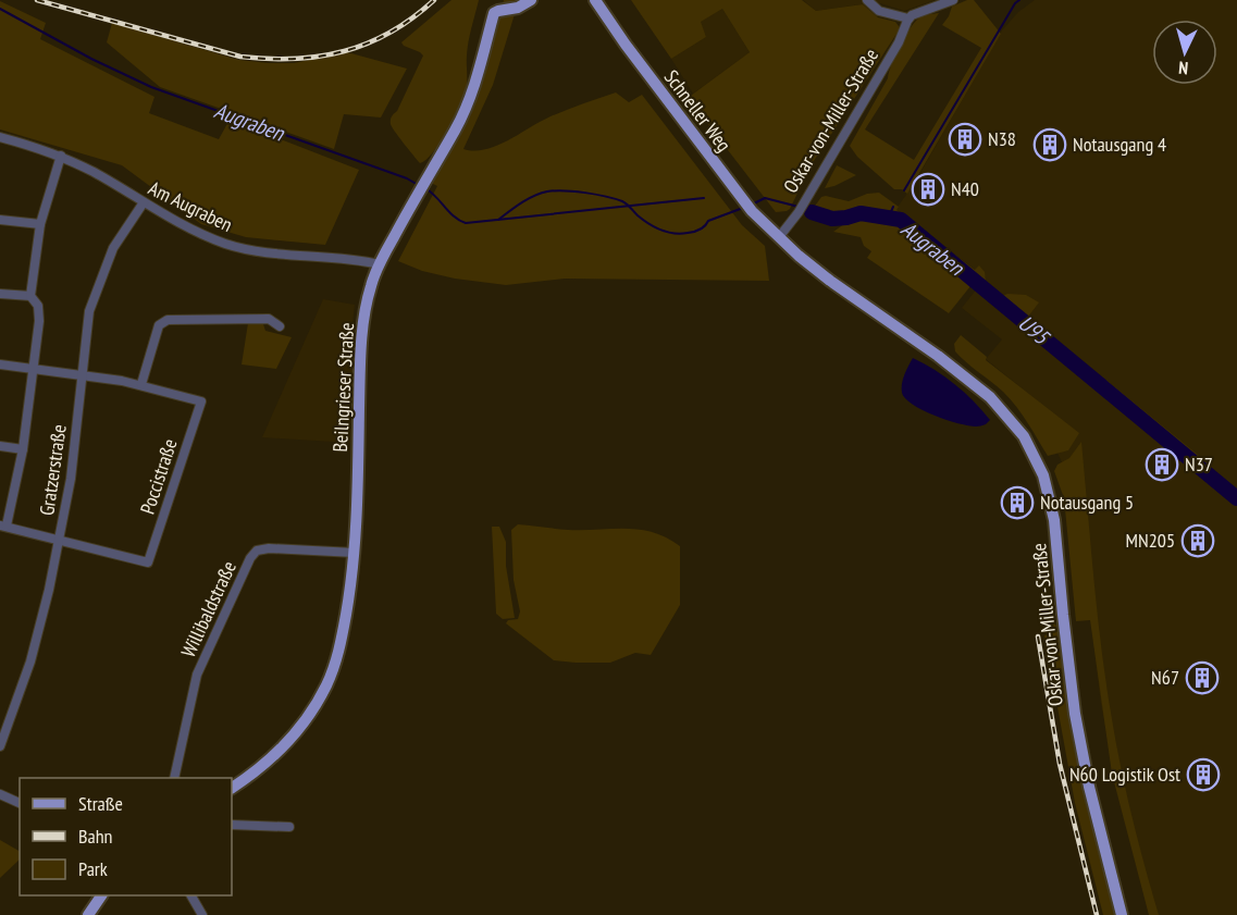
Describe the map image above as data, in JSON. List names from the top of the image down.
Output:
{
  "streets": {
    "main road": ["Schneller Weg", "Oskar-von-Miller-Straße", "Beilngrieser Straße"],
    "street": [
      "Am Augraben",
      "Gratzerstraße",
      "Poccistraße",
      "Willibaldstraße"
    ]
  },
  "crossings": [
    ["Schneller Weg", "Oskar-von-Miller-Straße"],
    ["Am Augraben", "Beilngrieser Straße"],
    ["Am Augraben", "Gratzerstraße"],
    ["Beilngrieser Straße", "Willibaldstraße"],
    ["Gratzerstraße", "Poccistraße"]
  ],
  "water": ["Augraben", "U95"],
  "places": {
    "building": [
      "N38",
      "Notausgang 4",
      "N40",
      "N37",
      "Notausgang 5",
      "MN205",
      "N67",
      "N60 Logistik Ost"
    ]
  },
  "legend": ["Straße", "Bahn", "Park"],
  "north": "bottom"
}
